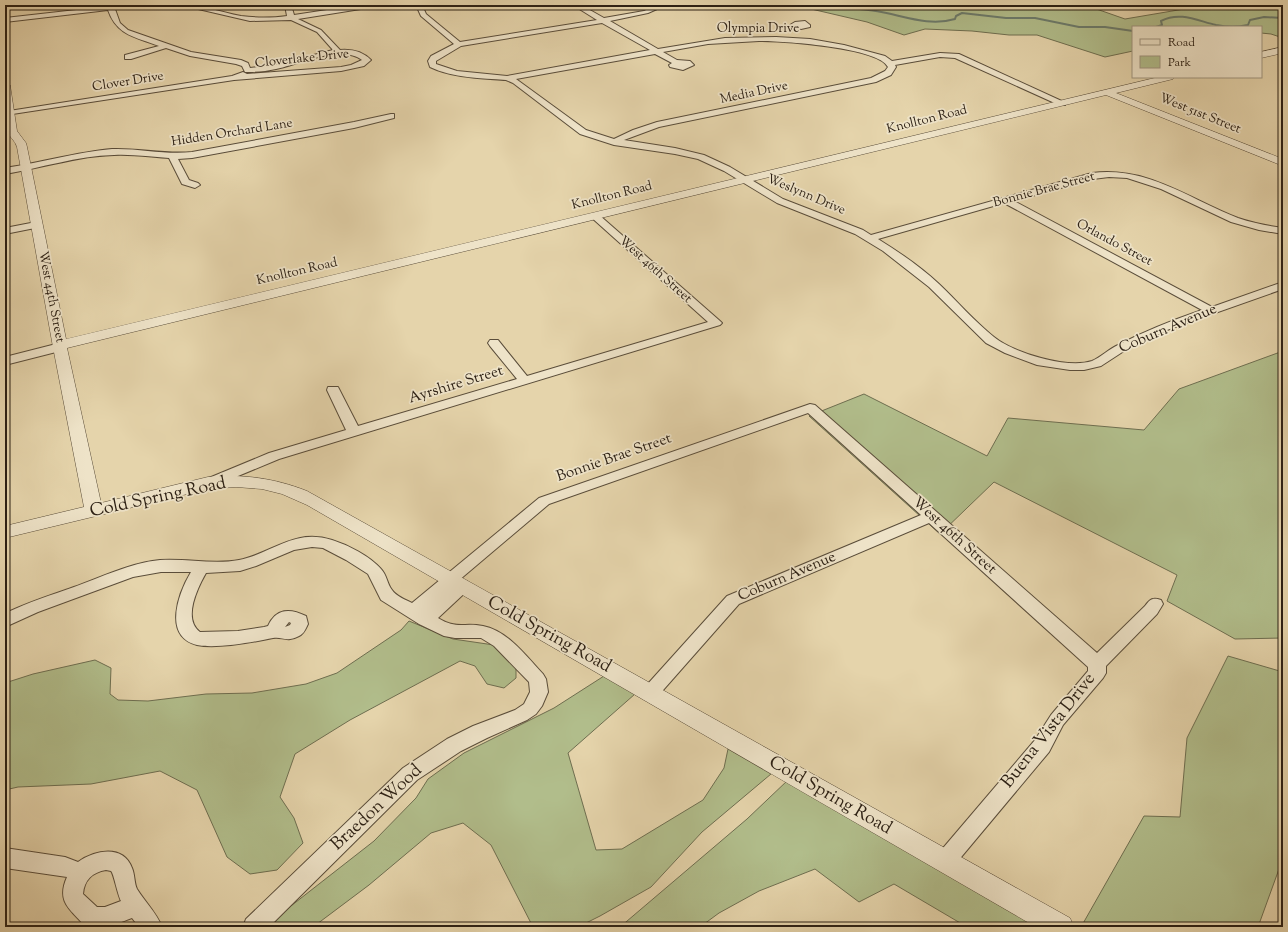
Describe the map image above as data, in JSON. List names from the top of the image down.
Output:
{
  "streets": {
    "street": [
      "Olympia Drive",
      "Cloverlake Drive",
      "Clover Drive",
      "Media Drive",
      "West 51st Street",
      "Knollton Road",
      "Hidden Orchard Lane",
      "Bonnie Brae Street",
      "Weslynn Drive",
      "Orlando Street",
      "West 46th Street",
      "West 44th Street",
      "Coburn Avenue",
      "Ayrshire Street",
      "Cold Spring Road",
      "Buena Vista Drive",
      "Braedon Wood"
    ]
  },
  "crossings": [
    ["Olympia Drive", "Media Drive"],
    ["Olympia Drive", "Weslynn Drive"],
    ["Cloverlake Drive", "Clover Drive"],
    ["Clover Drive", "West 44th Street"],
    ["Media Drive", "Weslynn Drive"],
    ["West 51st Street", "Knollton Road"],
    ["Knollton Road", "Weslynn Drive"],
    ["Knollton Road", "West 46th Street"],
    ["Knollton Road", "West 44th Street"],
    ["Hidden Orchard Lane", "West 44th Street"],
    ["Bonnie Brae Street", "Weslynn Drive"],
    ["Bonnie Brae Street", "Orlando Street"],
    ["Bonnie Brae Street", "West 46th Street"],
    ["Bonnie Brae Street", "Cold Spring Road"],
    ["Bonnie Brae Street", "Braedon Wood"],
    ["Weslynn Drive", "Coburn Avenue"],
    ["Orlando Street", "Coburn Avenue"],
    ["West 46th Street", "Coburn Avenue"],
    ["West 46th Street", "Ayrshire Street"],
    ["West 46th Street", "Buena Vista Drive"],
    ["West 44th Street", "Cold Spring Road"],
    ["Coburn Avenue", "Cold Spring Road"],
    ["Ayrshire Street", "Cold Spring Road"],
    ["Cold Spring Road", "Buena Vista Drive"]
  ],
  "legend": ["Road", "Park"]
}
